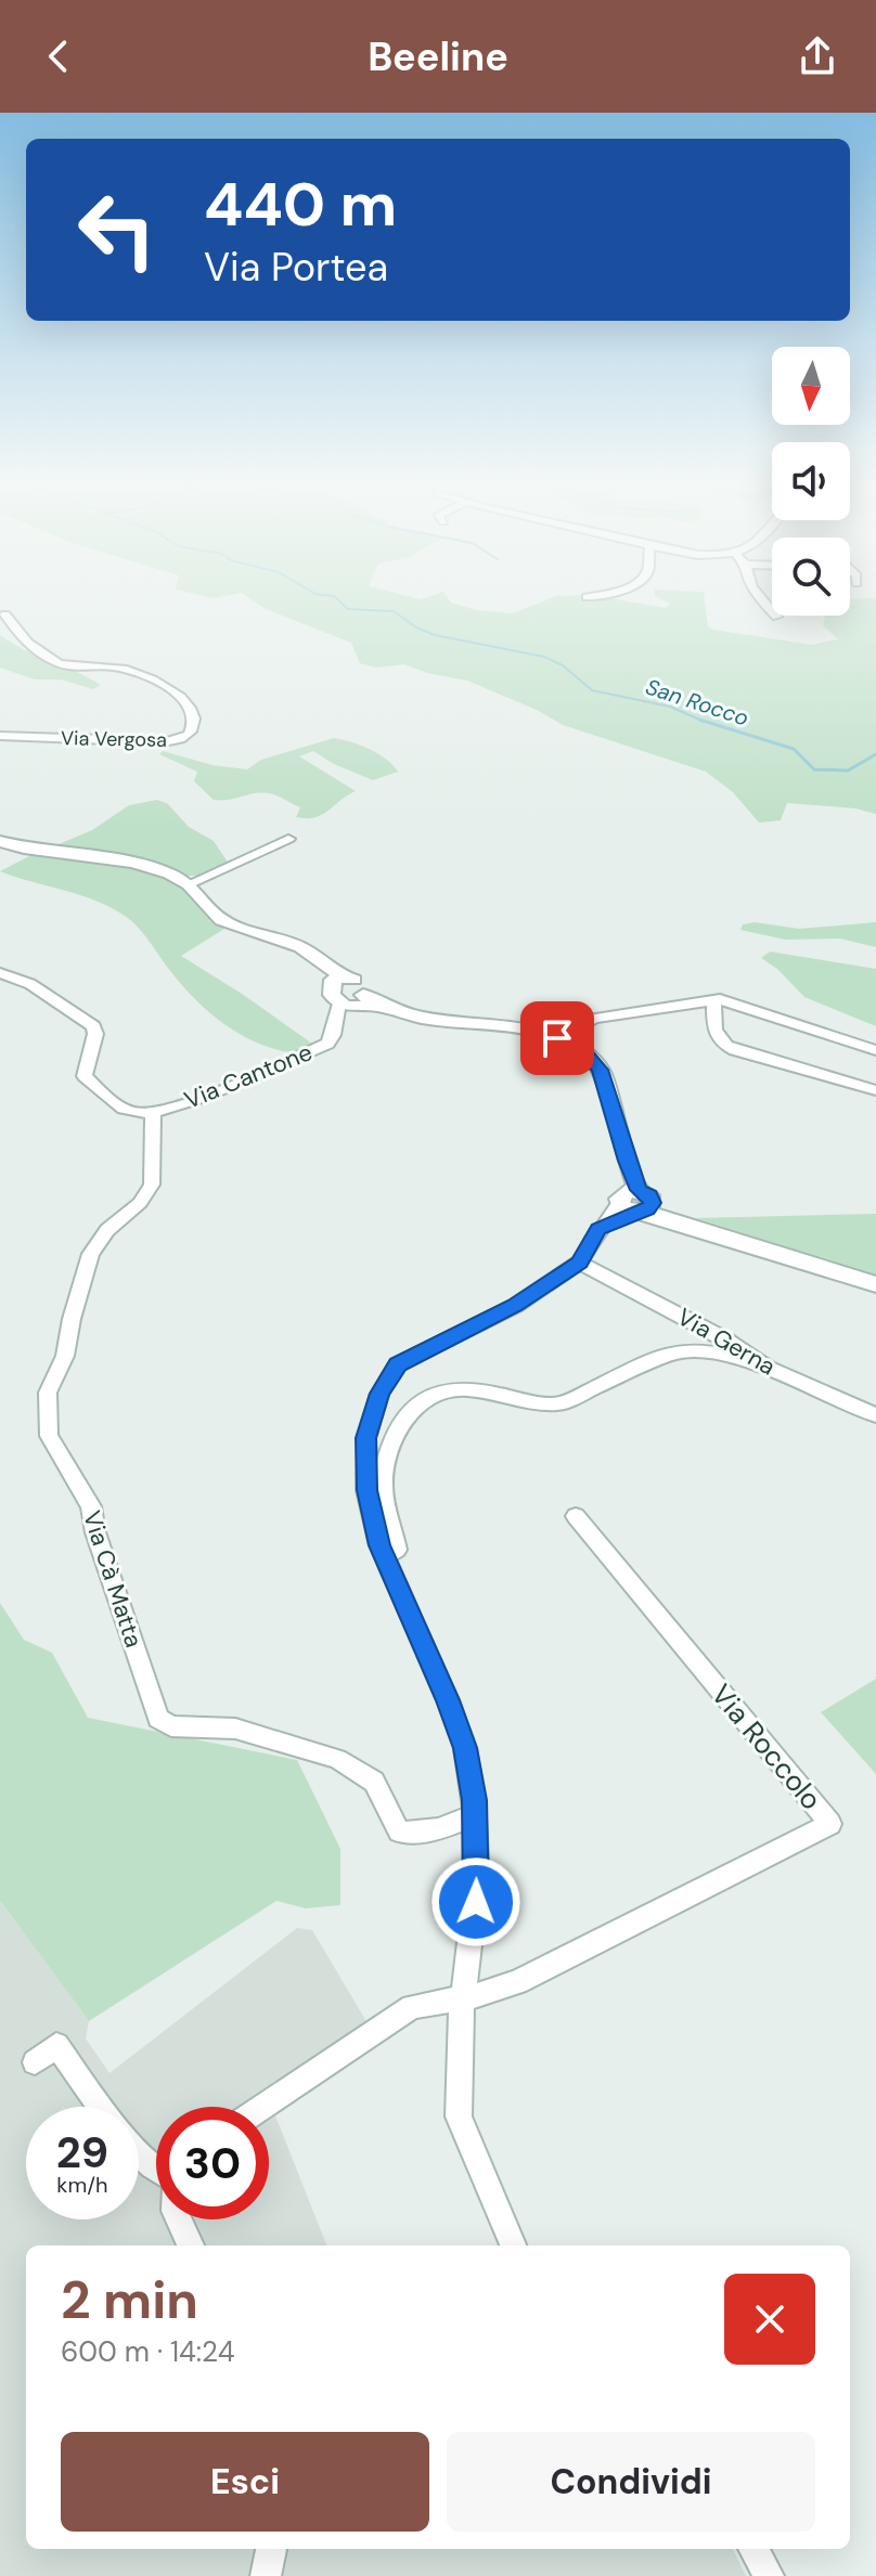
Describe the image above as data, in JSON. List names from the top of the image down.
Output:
{
  "streets": {
    "street": [
      "Via Vergosa",
      "Via Cantone",
      "Via Gerna",
      "Via Cà Matta",
      "Via Roccolo"
    ]
  },
  "crossings": [
    ["Via Cantone", "Via Cà Matta"]
  ],
  "water": ["San Rocco"],
  "north": "bottom",
  "page": {
    "header": "Beeline",
    "turn": ["440 m", "Via Portea"],
    "speed": "29 km/h",
    "limit": "30",
    "heading": ["2 min", "600 m · 14:24"],
    "buttons": ["Esci", "Condividi"]
  }
}
